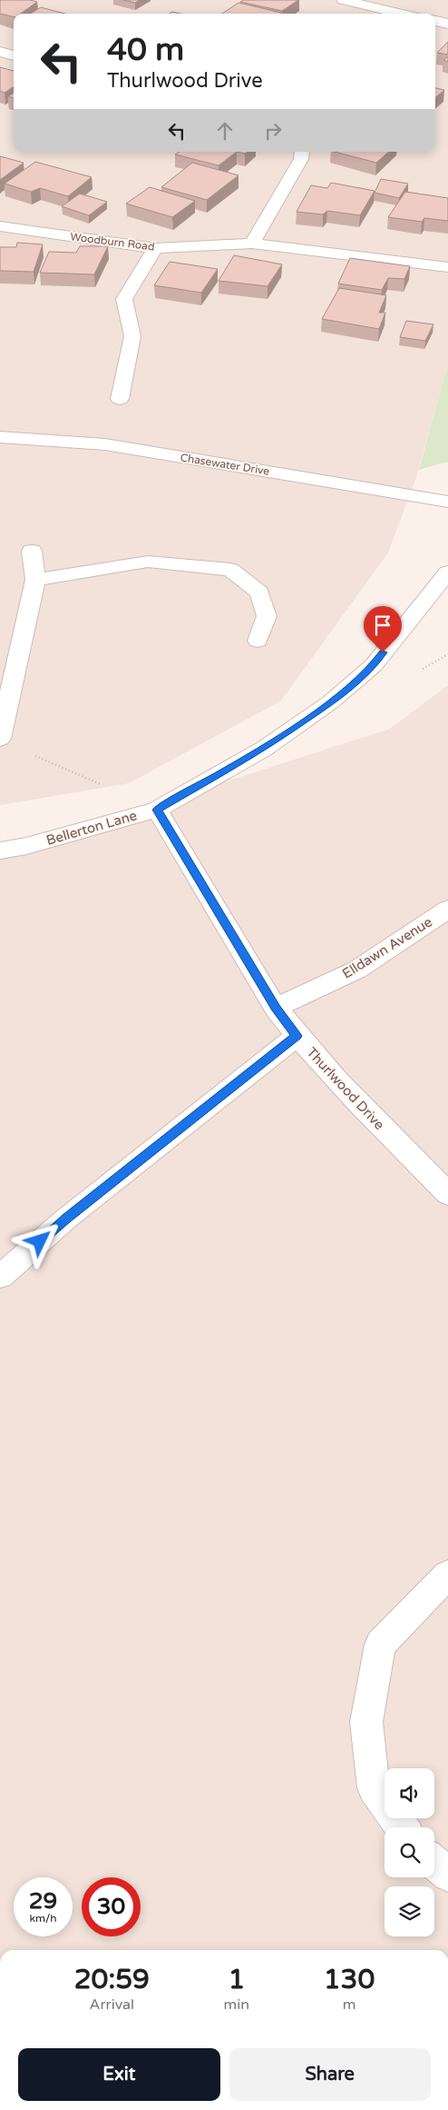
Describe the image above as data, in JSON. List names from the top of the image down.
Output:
{
  "streets": {
    "street": [
      "Woodburn Road",
      "Chasewater Drive",
      "Bellerton Lane",
      "Elldawn Avenue",
      "Thurlwood Drive"
    ]
  },
  "crossings": [
    ["Bellerton Lane", "Thurlwood Drive"],
    ["Elldawn Avenue", "Thurlwood Drive"]
  ],
  "page": {
    "turn": ["40 m", "Thurlwood Drive"],
    "speed": "29 km/h",
    "limit": "30",
    "eta": [
      "20:59",
      "Arrival",
      "1",
      "min",
      "130",
      "m"
    ],
    "buttons": ["Exit", "Share"]
  }
}
